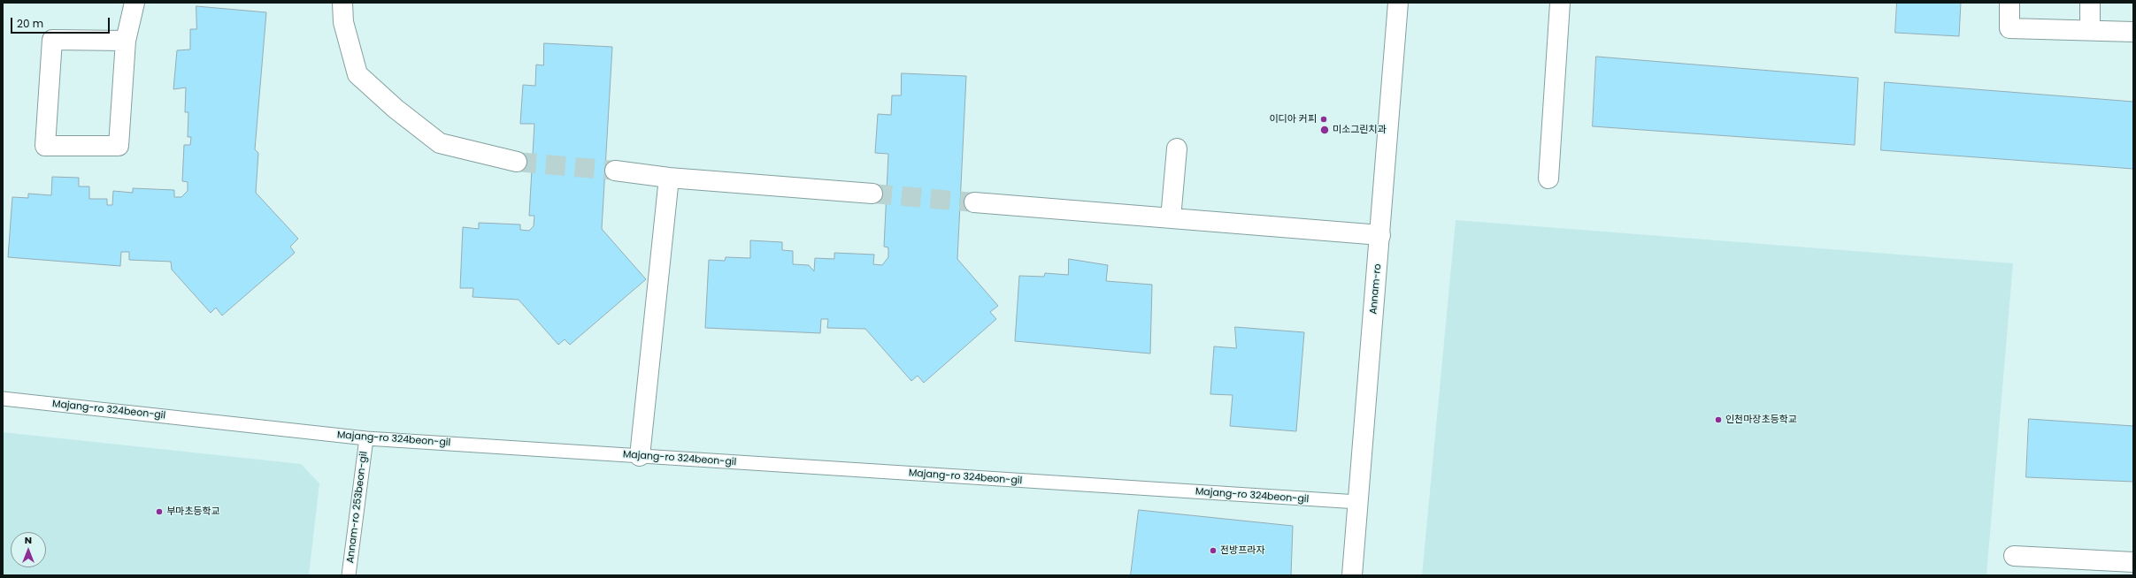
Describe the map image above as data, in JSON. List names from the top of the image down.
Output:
{
  "streets": {
    "street": ["Annam-ro"],
    "lane": ["Majang-ro 324beon-gil", "Annam-ro 253beon-gil"]
  },
  "crossings": [
    ["Annam-ro", "Majang-ro 324beon-gil"],
    ["Majang-ro 324beon-gil", "Annam-ro 253beon-gil"]
  ],
  "places": [
    "이디아 커피",
    "미소그린치과",
    "인천마장초등학교",
    "부마초등학교",
    "전방프라자"
  ],
  "scale_bar": "20 m",
  "north": "top"
}
